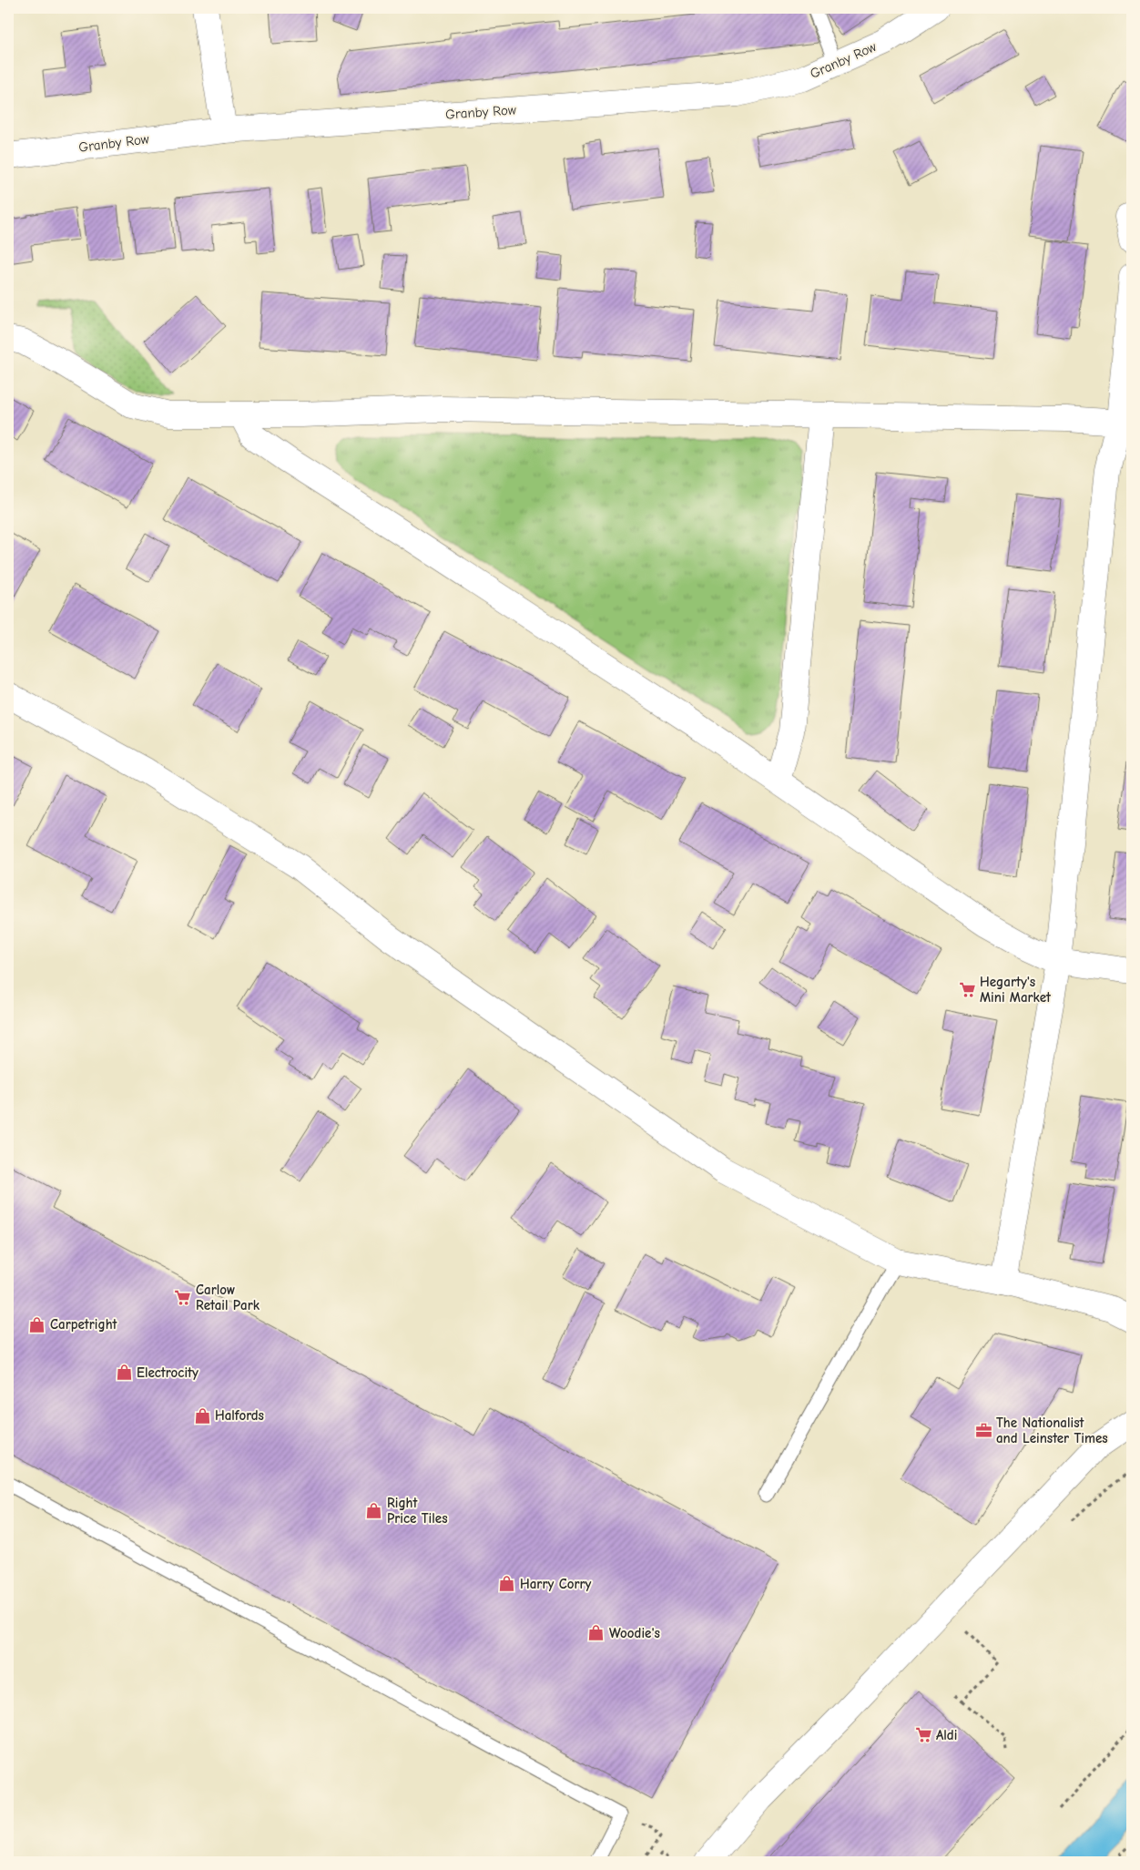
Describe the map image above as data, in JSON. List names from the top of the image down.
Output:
{
  "streets": {
    "street": ["Granby Row"]
  },
  "places": {
    "supermarket": ["Hegarty's Mini Market", "Carlow Retail Park", "Aldi"],
    "shop": [
      "Carpetright",
      "Electrocity",
      "Halfords",
      "Right Price Tiles",
      "Harry Corry",
      "Woodie's"
    ],
    "office": ["The Nationalist and Leinster Times"]
  }
}
